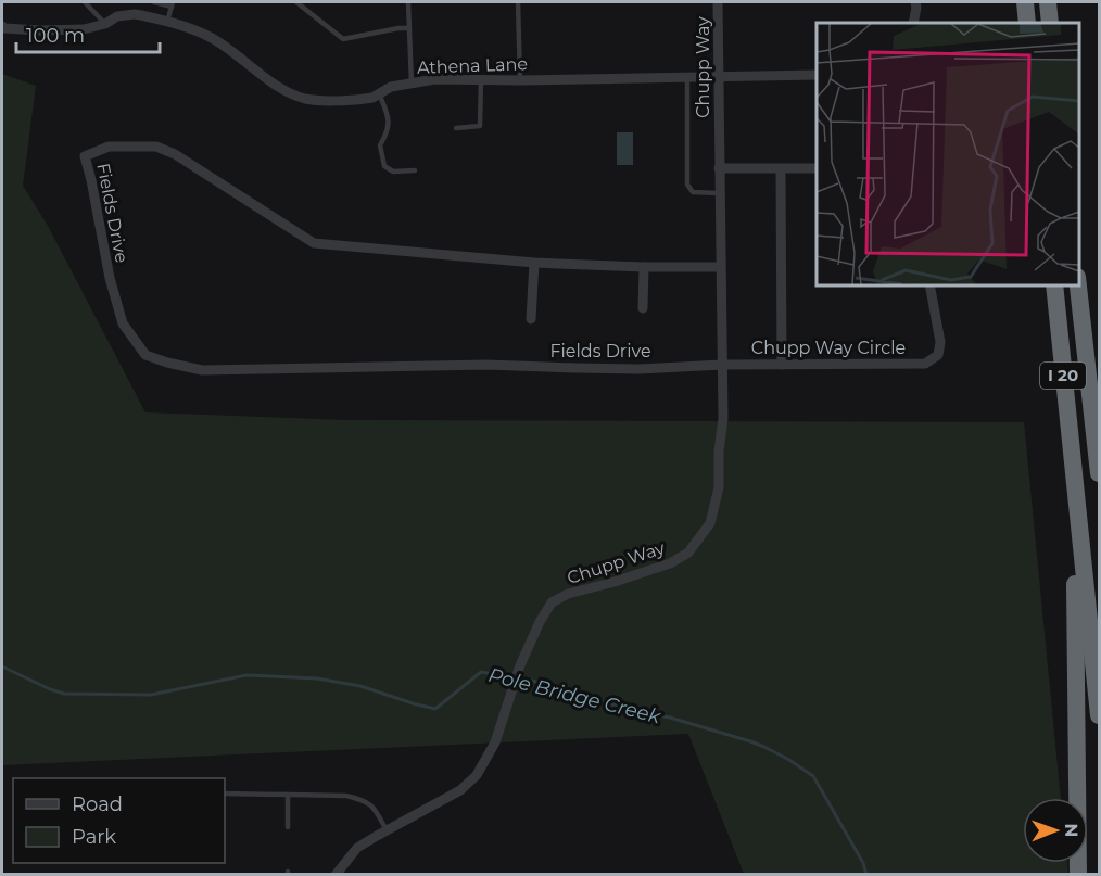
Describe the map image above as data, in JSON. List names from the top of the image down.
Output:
{
  "streets": {
    "highway": ["I 20"],
    "street": [
      "Athena Lane",
      "Chupp Way",
      "Fields Drive",
      "Chupp Way Circle"
    ]
  },
  "crossings": [
    ["Athena Lane", "Chupp Way"],
    ["Chupp Way", "Fields Drive"],
    ["Chupp Way", "Chupp Way Circle"],
    ["Fields Drive", "Chupp Way Circle"]
  ],
  "water": ["Pole Bridge Creek"],
  "legend": ["Road", "Park"],
  "scale_bar": "100 m",
  "north": "right"
}
